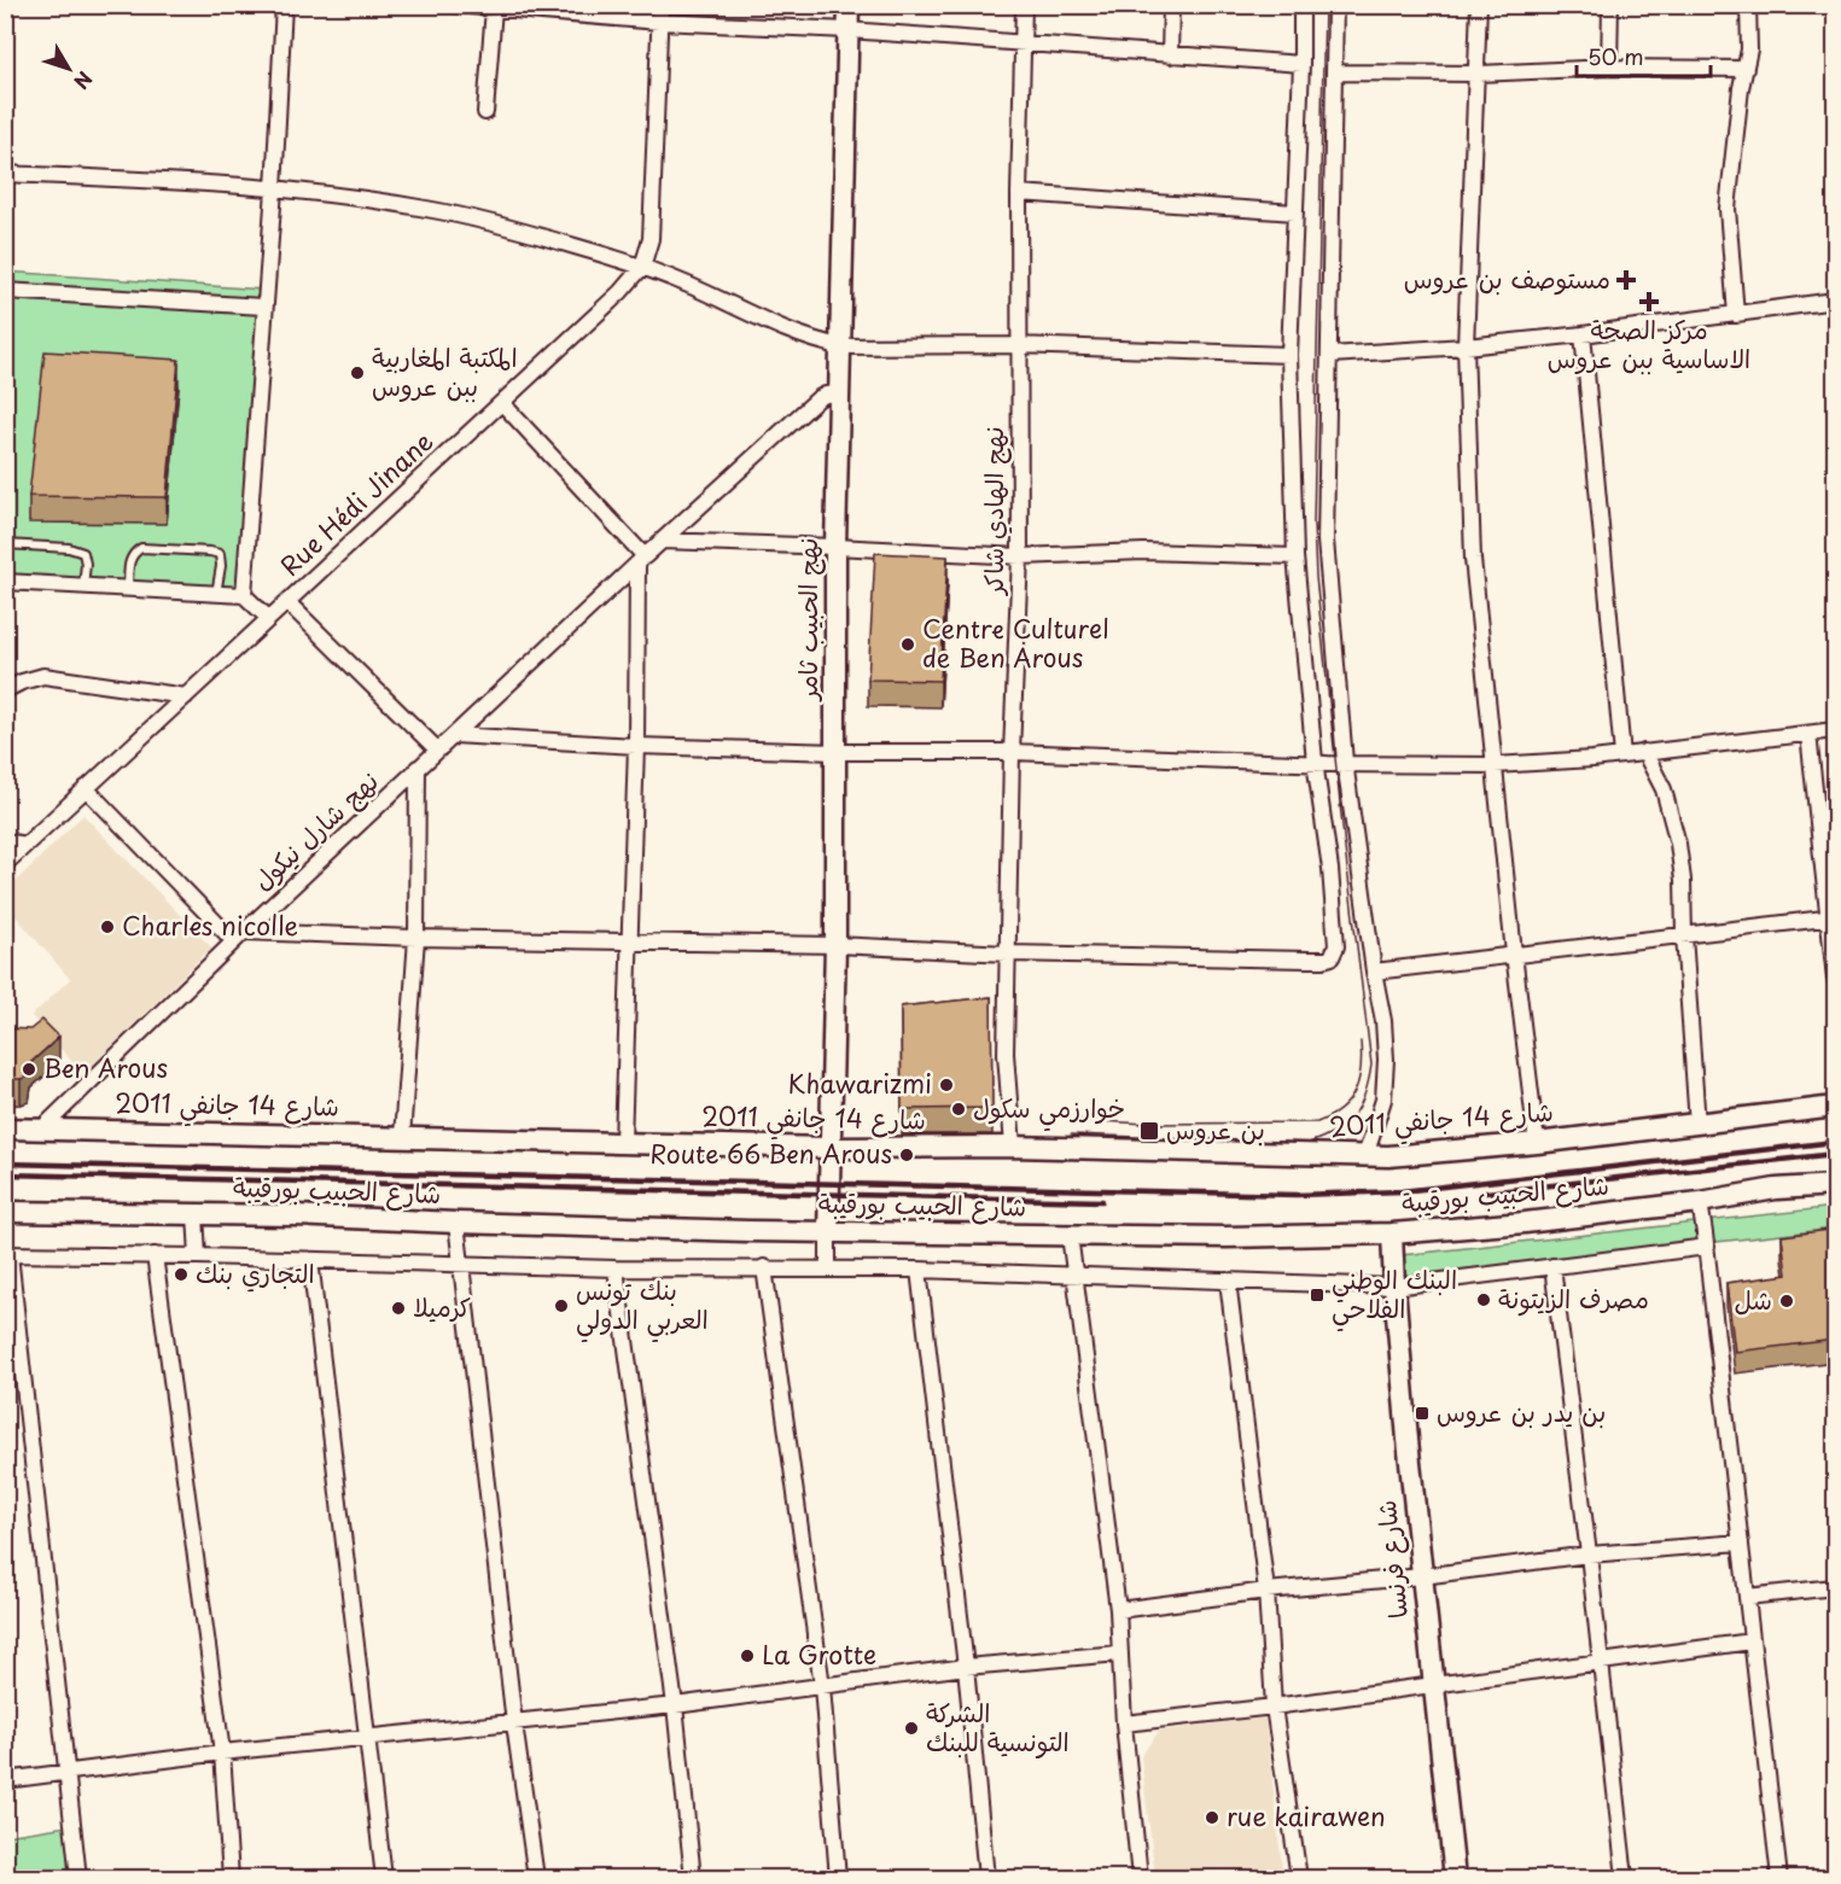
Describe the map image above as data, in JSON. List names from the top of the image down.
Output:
{
  "streets": {
    "street": [
      "Rue Hédi Jinane",
      "نهج الهادي شاكر",
      "نهج الحبيب ثامر",
      "نهج شارل نيكول",
      "شارع 14 جانفي 2011",
      "شارع الحبيب بورقيبة",
      "شارع فرنسا"
    ]
  },
  "crossings": [
    ["نهج الهادي شاكر", "شارع 14 جانفي 2011"],
    ["نهج الحبيب ثامر", "نهج شارل نيكول"],
    ["نهج الحبيب ثامر", "شارع 14 جانفي 2011"],
    ["نهج الحبيب ثامر", "شارع الحبيب بورقيبة"],
    ["نهج شارل نيكول", "شارع 14 جانفي 2011"],
    ["شارع الحبيب بورقيبة", "شارع فرنسا"]
  ],
  "places": {
    "health": ["مستوصف بن عروس", "مركز الصحة الاساسية ببن عروس"],
    "other": [
      "المكتبة المغاربية ببن عروس",
      "Centre Culturel de Ben Arous",
      "Charles nicolle",
      "Ben Arous",
      "Khawarizmi",
      "خوارزمي سكول",
      "Route 66 Ben Arous",
      "التجاري بنك",
      "مصرف الزيتونة",
      "شل",
      "بنك تونس العربي الدولي",
      "كرميلا",
      "La Grotte",
      "الشركة التونسية للبنك",
      "rue kairawen"
    ],
    "transit": ["بن عروس", "البنك الوطني الفلاحي", "بن يدر بن عروس"]
  },
  "scale_bar": "50 m",
  "north": "bottom right"
}
